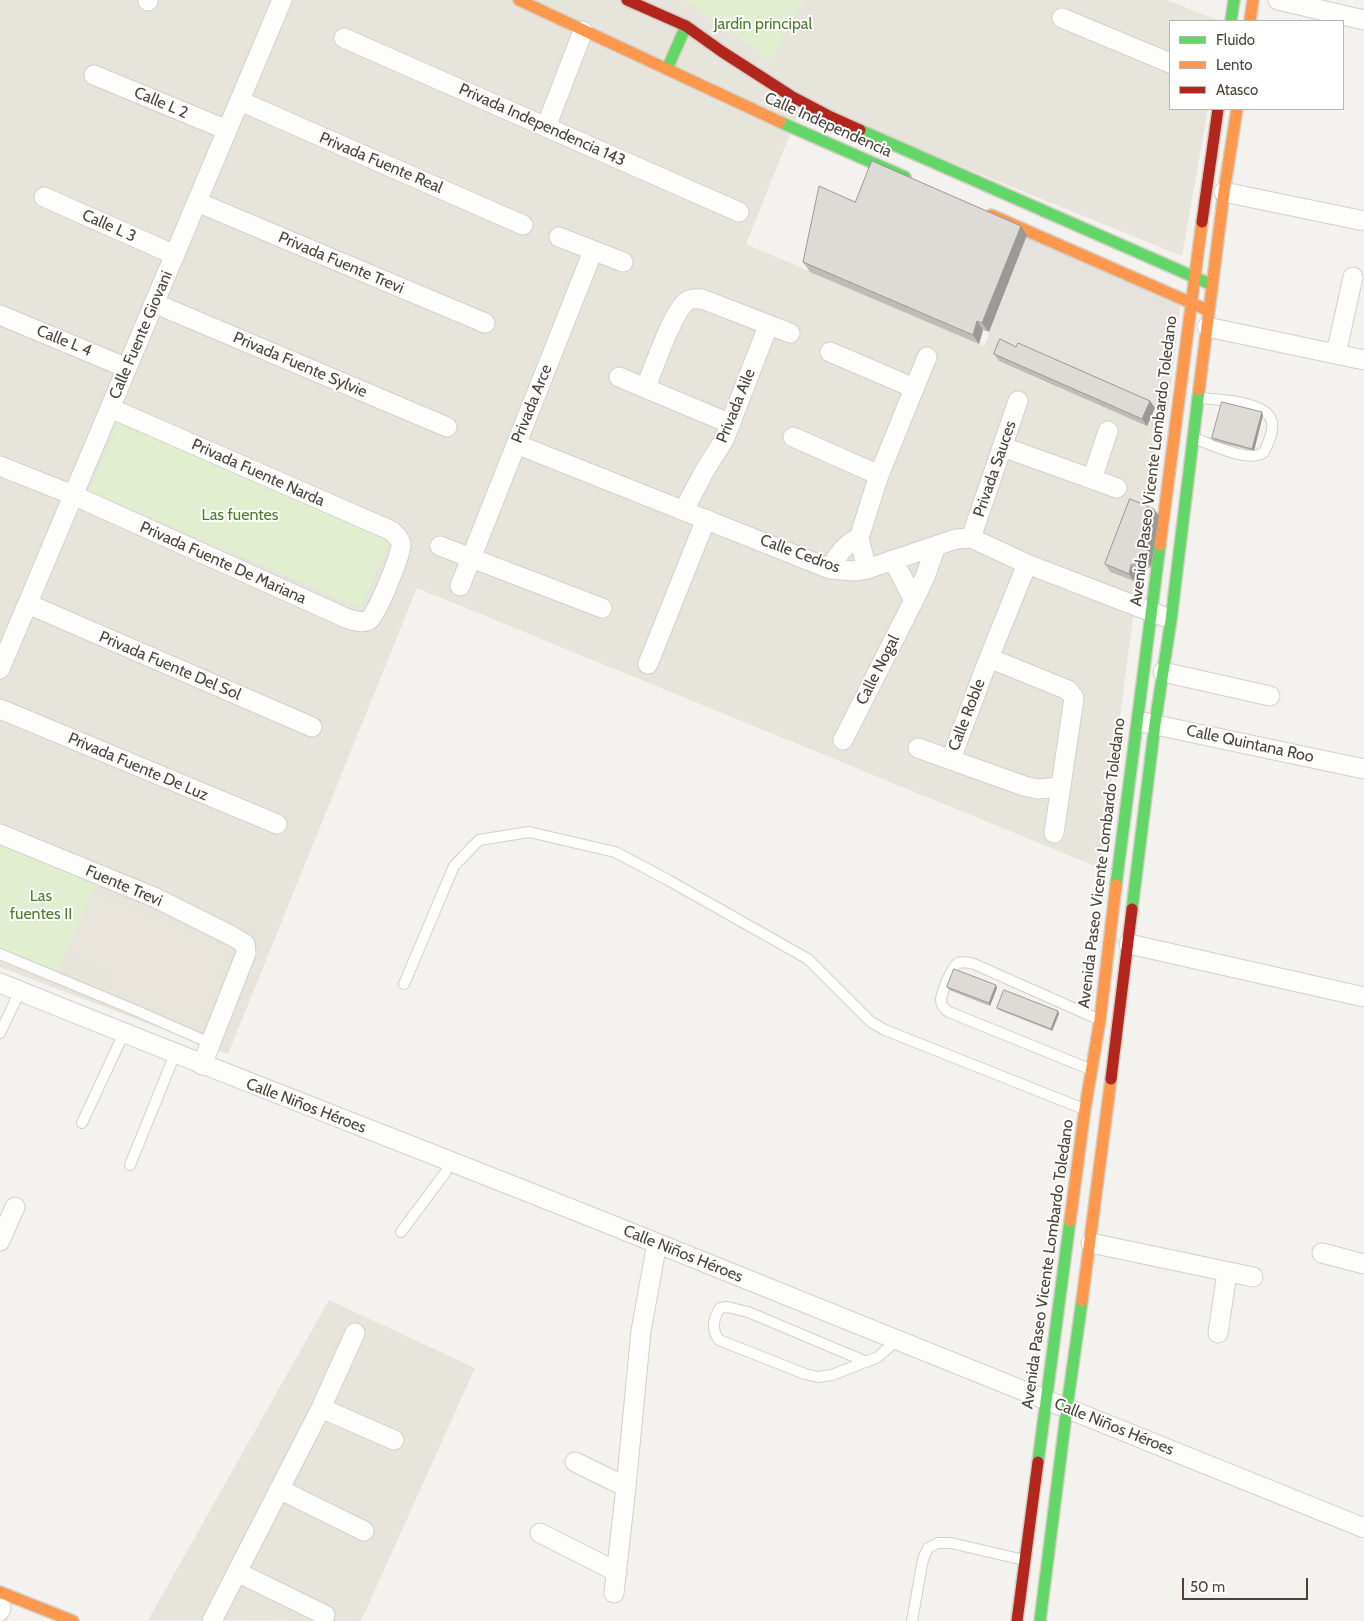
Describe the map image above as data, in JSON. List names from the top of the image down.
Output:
{
  "streets": {
    "main road": ["Calle Independencia", "Avenida Paseo Vicente Lombardo Toledano"],
    "street": [
      "Calle L 2",
      "Privada Independencia 143",
      "Privada Fuente Real",
      "Calle L 3",
      "Privada Fuente Trevi",
      "Calle Fuente Giovani",
      "Calle L 4",
      "Privada Fuente Sylvie",
      "Privada Arce",
      "Privada Aile",
      "Privada Sauces",
      "Privada Fuente Narda",
      "Calle Cedros",
      "Privada Fuente De Mariana",
      "Privada Fuente Del Sol",
      "Calle Nogal",
      "Calle Roble",
      "Calle Quintana Roo",
      "Privada Fuente De Luz",
      "Fuente Trevi",
      "Calle Niños Héroes"
    ]
  },
  "crossings": [
    ["Calle L 2", "Calle Fuente Giovani"],
    ["Calle Independencia", "Avenida Paseo Vicente Lombardo Toledano"],
    ["Privada Fuente Real", "Calle Fuente Giovani"],
    ["Calle L 3", "Calle Fuente Giovani"],
    ["Privada Fuente Trevi", "Calle Fuente Giovani"],
    ["Calle Fuente Giovani", "Calle L 4"],
    ["Calle Fuente Giovani", "Privada Fuente Sylvie"],
    ["Calle Fuente Giovani", "Privada Fuente Narda"],
    ["Calle Fuente Giovani", "Privada Fuente De Mariana"],
    ["Calle Fuente Giovani", "Privada Fuente Del Sol"],
    ["Privada Arce", "Calle Cedros"],
    ["Privada Aile", "Calle Cedros"],
    ["Avenida Paseo Vicente Lombardo Toledano", "Calle Quintana Roo"],
    ["Avenida Paseo Vicente Lombardo Toledano", "Calle Niños Héroes"],
    ["Privada Sauces", "Calle Cedros"],
    ["Privada Fuente Narda", "Privada Fuente De Mariana"],
    ["Calle Cedros", "Calle Nogal"]
  ],
  "parks": ["Jardín principal", "Las fuentes", "Las fuentes II"],
  "legend": ["Fluido", "Lento", "Atasco"],
  "scale_bar": "50 m"
}
